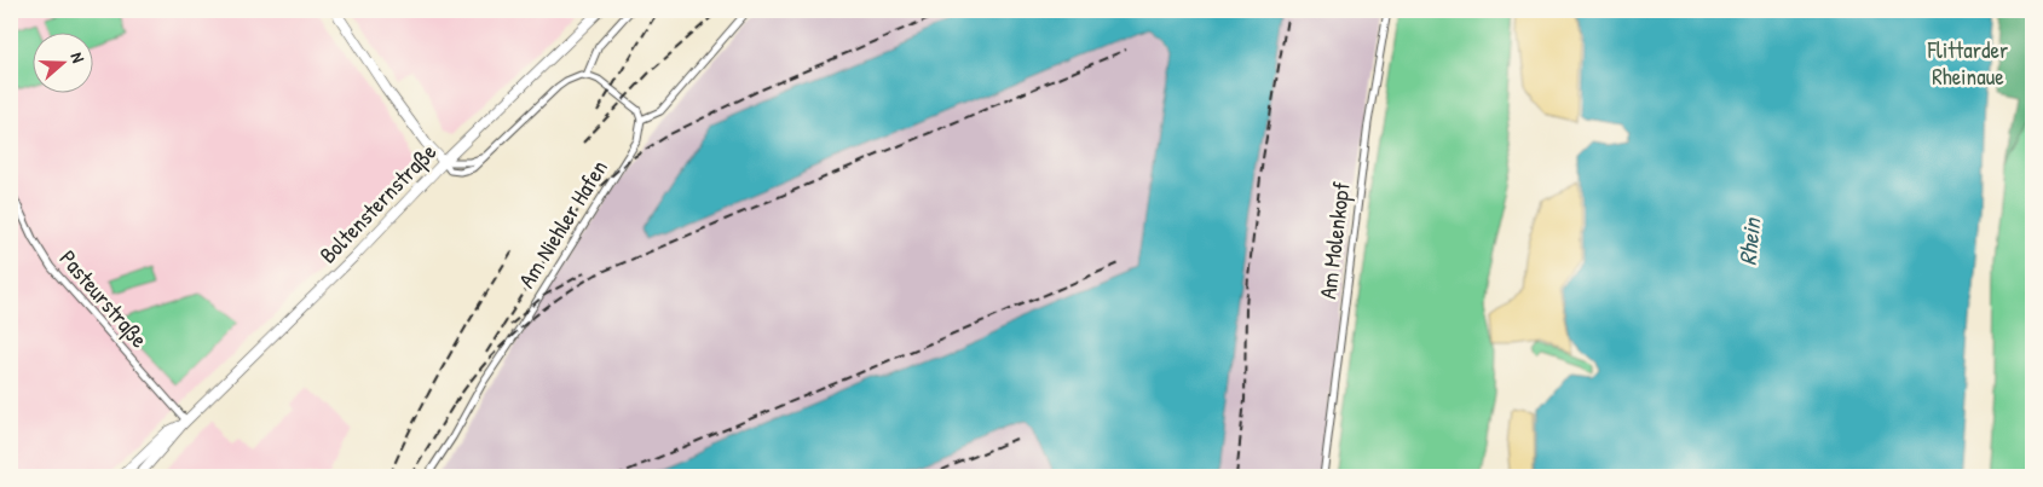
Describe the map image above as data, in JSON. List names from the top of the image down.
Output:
{
  "streets": {
    "main road": ["Boltensternstraße"],
    "street": ["Am Niehler Hafen", "Am Molenkopf", "Pasteurstraße"]
  },
  "crossings": [
    ["Boltensternstraße", "Pasteurstraße"]
  ],
  "water": ["Rhein"],
  "parks": ["Flittarder Rheinaue"],
  "north": "right"
}
